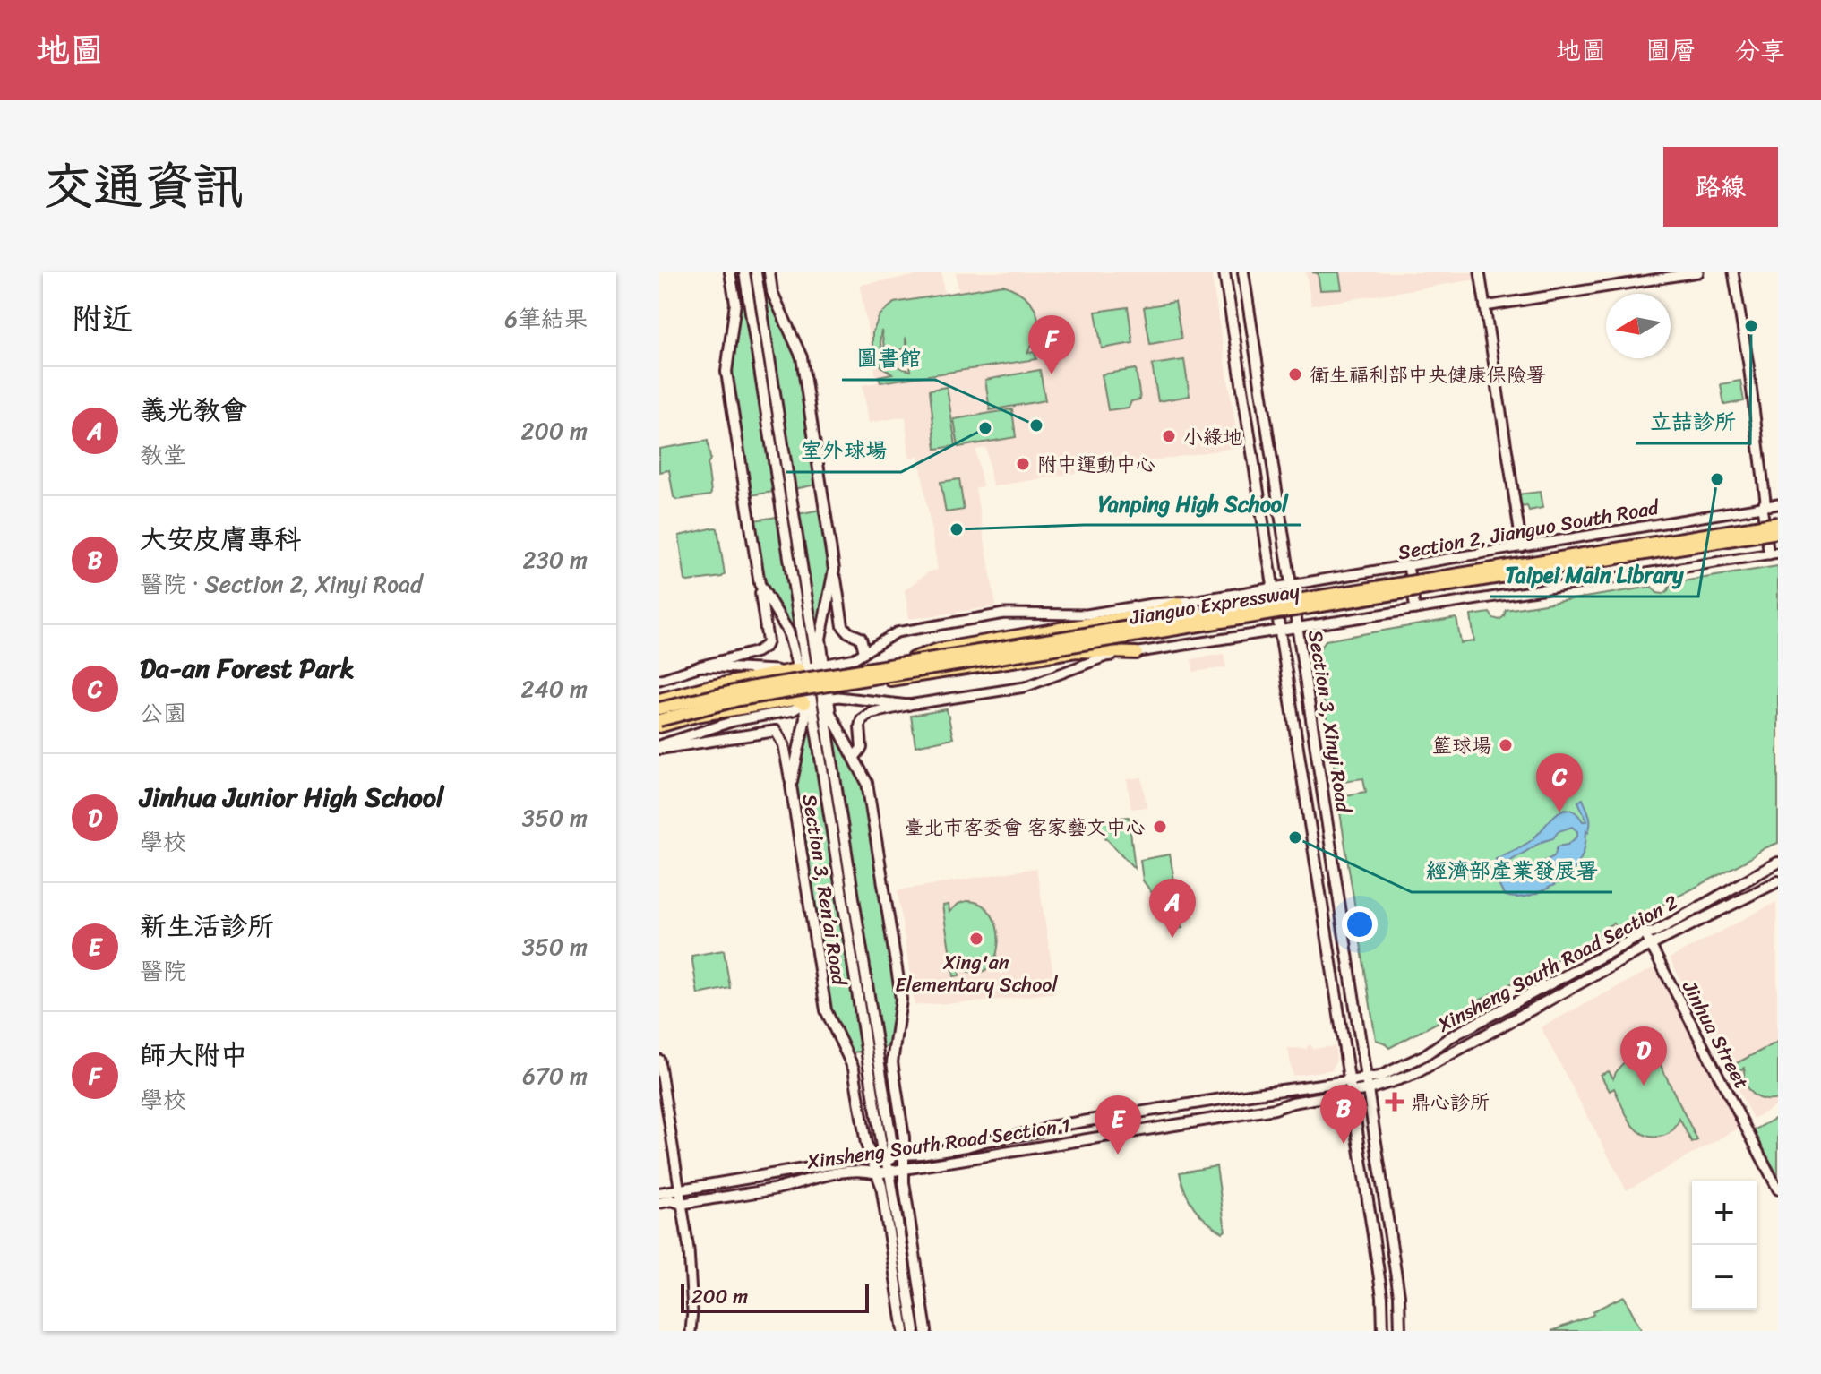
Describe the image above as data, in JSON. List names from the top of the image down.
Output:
{
  "streets": {
    "highway": ["Jianguo Expressway"],
    "main road": [
      "Section 3, Xinyi Road",
      "Section 3, Ren’ai Road",
      "Xinsheng South Road Section 2",
      "Xinsheng South Road Section 1"
    ],
    "street": ["Section 2, Jianguo South Road", "Jinhua Street"]
  },
  "crossings": [
    ["Section 2, Jianguo South Road", "Section 3, Xinyi Road"],
    ["Section 2, Jianguo South Road", "Section 3, Ren’ai Road"],
    ["Section 3, Xinyi Road", "Xinsheng South Road Section 2"],
    ["Section 3, Xinyi Road", "Xinsheng South Road Section 1"],
    ["Section 3, Ren’ai Road", "Xinsheng South Road Section 1"],
    ["Xinsheng South Road Section 2", "Jinhua Street"],
    ["Xinsheng South Road Section 2", "Xinsheng South Road Section 1"]
  ],
  "places": {
    "other": [
      "立喆診所",
      "衛生福利部中央健康保險署",
      "圖書館",
      "室外球場",
      "小綠地",
      "附中運動中心",
      "Taipei Main Library",
      "Yanping High School",
      "籃球場",
      "臺北市客委會 客家藝文中心",
      "經濟部產業發展署",
      "Xing'an Elementary School"
    ],
    "health": ["鼎心診所"]
  },
  "scale_bar": "200 m",
  "north": "left",
  "page": {
    "header": "地圖",
    "nav": ["地圖", "圖層", "分享"],
    "title": "交通資訊",
    "buttons": "路線",
    "heading": ["附近", "6筆結果"],
    "pins": [
      "F",
      "C",
      "A",
      "D",
      "B",
      "E"
    ],
    "list": [
      {
        "mark": "A",
        "name": "義光教會",
        "note": "教堂",
        "value": "200 m"
      },
      {
        "mark": "B",
        "name": "大安皮膚專科",
        "note": "醫院 · Section 2, Xinyi Road",
        "value": "230 m"
      },
      {
        "mark": "C",
        "name": "Da-an Forest Park",
        "note": "公園",
        "value": "240 m"
      },
      {
        "mark": "D",
        "name": "Jinhua Junior High School",
        "note": "學校",
        "value": "350 m"
      },
      {
        "mark": "E",
        "name": "新生活診所",
        "note": "醫院",
        "value": "350 m"
      },
      {
        "mark": "F",
        "name": "師大附中",
        "note": "學校",
        "value": "670 m"
      }
    ],
    "map_buttons": ["+", "−"],
    "scale": "200 m"
  }
}
